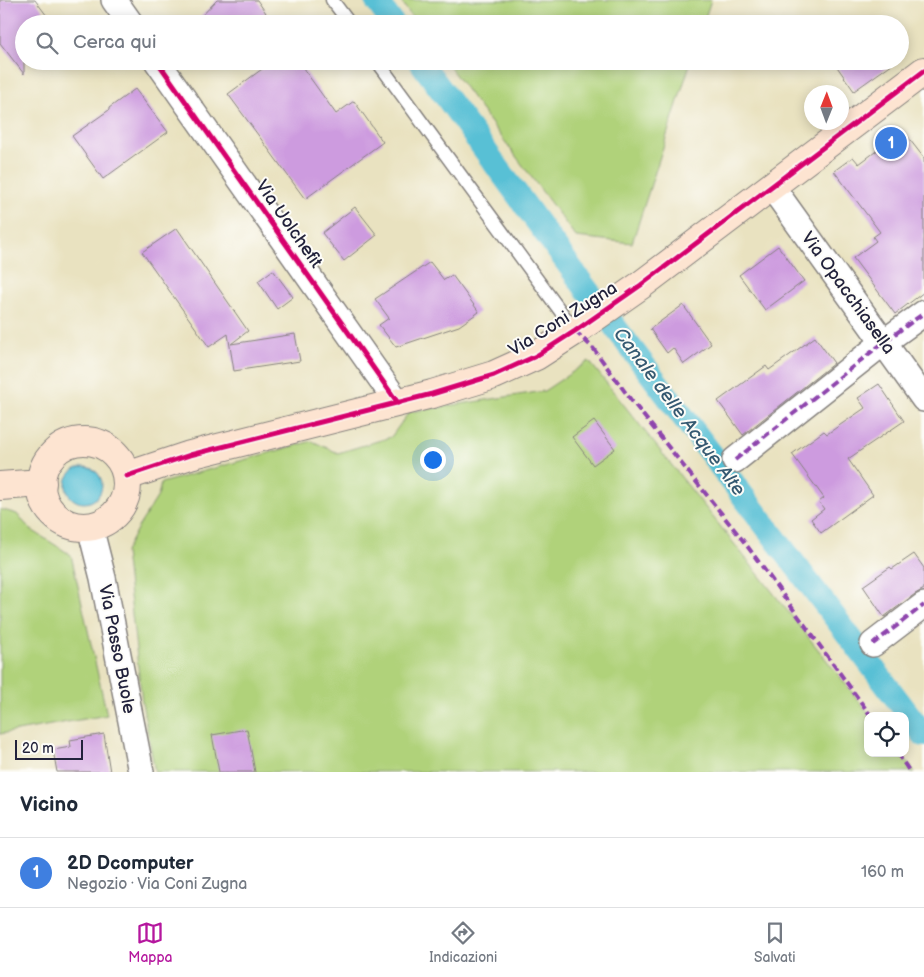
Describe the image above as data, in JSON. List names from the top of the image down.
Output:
{
  "streets": {
    "street": [
      "Via Uolchefit",
      "Via Opacchiasella",
      "Via Coni Zugna",
      "Via Passo Buole"
    ]
  },
  "crossings": [
    ["Via Uolchefit", "Via Coni Zugna"],
    ["Via Opacchiasella", "Via Coni Zugna"],
    ["Via Coni Zugna", "Via Passo Buole"]
  ],
  "water": ["Canale delle Acque Alte"],
  "scale_bar": "20 m",
  "north": "top",
  "page": {
    "search": "Cerca qui",
    "pins": "1",
    "scale": "20 m",
    "heading": "Vicino",
    "list": [
      {
        "mark": "1",
        "name": "2D Dcomputer",
        "note": "Negozio · Via Coni Zugna",
        "value": "160 m"
      }
    ],
    "nav": ["Mappa", "Indicazioni", "Salvati"]
  }
}
